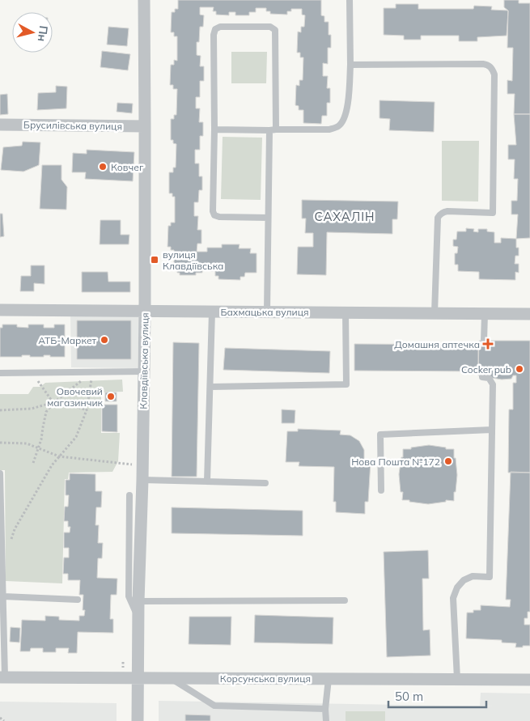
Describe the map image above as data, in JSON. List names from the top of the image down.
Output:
{
  "streets": {
    "street": [
      "Брусилівська вулиця",
      "Бахмацька вулиця",
      "Клавдіївська вулиця",
      "Корсунська вулиця"
    ]
  },
  "crossings": [
    ["Брусилівська вулиця", "Клавдіївська вулиця"],
    ["Бахмацька вулиця", "Клавдіївська вулиця"],
    ["Клавдіївська вулиця", "Корсунська вулиця"]
  ],
  "districts": ["САХАЛІН"],
  "places": {
    "other": [
      "Ковчег",
      "АТБ-Маркет",
      "Cocker pub",
      "Овочевий магазинчик",
      "Нова Пошта №172"
    ],
    "transit": ["вулиця Клавдіївська"],
    "health": ["Домашня аптечка"]
  },
  "scale_bar": "50 m",
  "north": "right"
}
